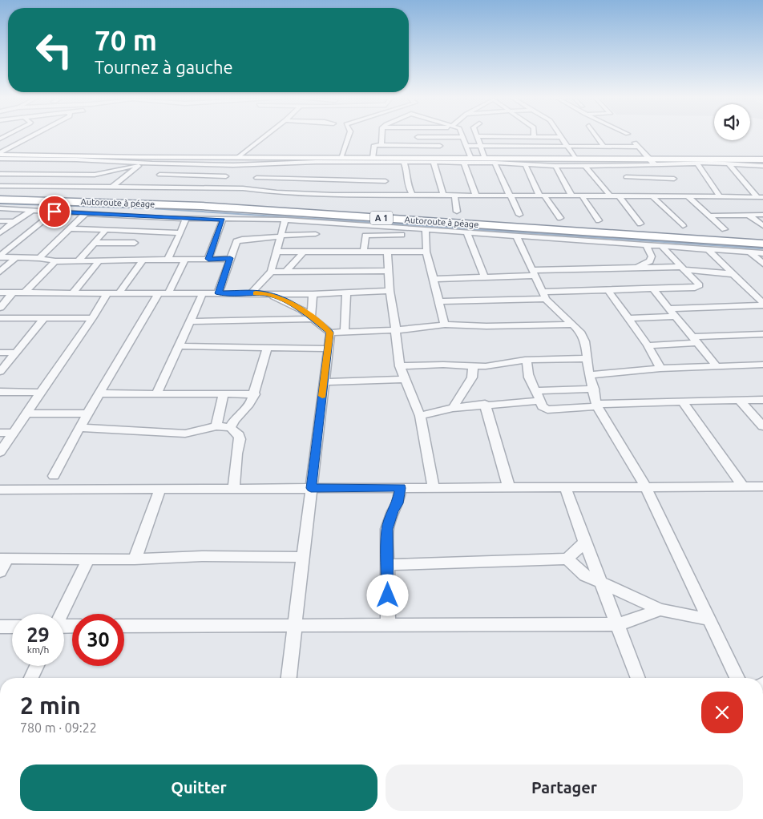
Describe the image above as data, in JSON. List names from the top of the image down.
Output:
{
  "streets": {
    "highway": ["Autoroute à péage", "A 1"]
  },
  "page": {
    "turn": ["70 m", "Tournez à gauche"],
    "speed": "29 km/h",
    "limit": "30",
    "heading": ["2 min", "780 m · 09:22"],
    "buttons": ["Quitter", "Partager"]
  }
}
